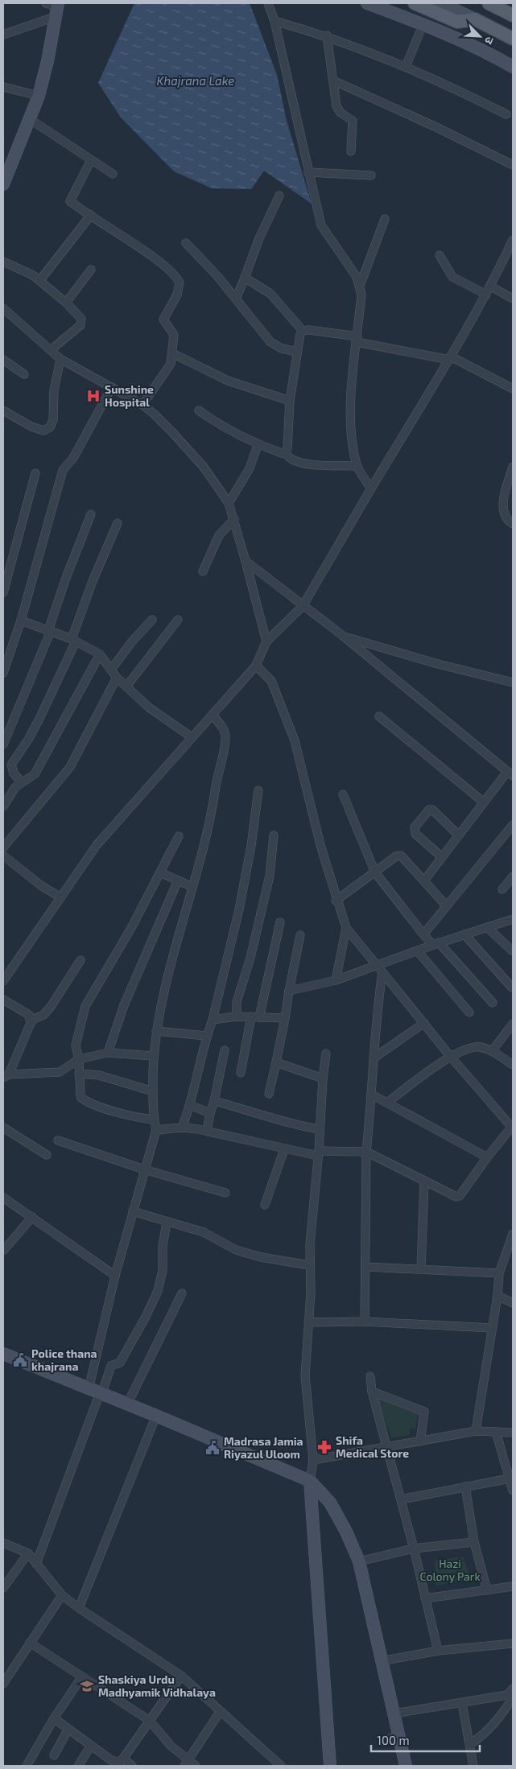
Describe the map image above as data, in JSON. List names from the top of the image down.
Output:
{
  "water": ["Khajrana Lake"],
  "parks": ["Hazi Colony Park"],
  "places": {
    "hospital": ["Sunshine Hospital"],
    "public building": ["Police thana khajrana", "Madrasa Jamia Riyazul Uloom"],
    "pharmacy": ["Shifa Medical Store"],
    "school or university": ["Shaskiya Urdu Madhyamik Vidhalaya"]
  },
  "scale_bar": "100 m",
  "north": "bottom right"
}
